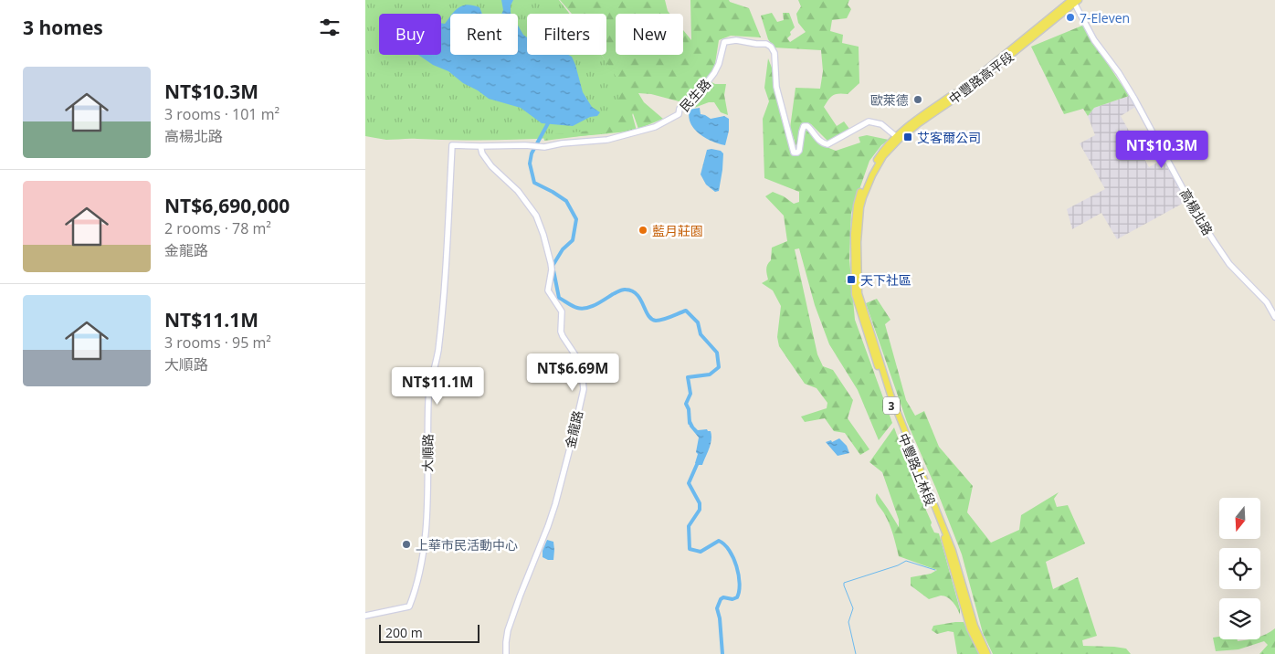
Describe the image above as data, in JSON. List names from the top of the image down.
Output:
{
  "streets": {
    "main road": ["中豐路高平段", "3", "中豐路上林段"],
    "street": [
      "民生路",
      "高楊北路",
      "金龍路",
      "大順路"
    ]
  },
  "crossings": [
    ["中豐路高平段", "民生路"],
    ["中豐路高平段", "高楊北路"],
    ["中豐路高平段", "中豐路上林段"],
    ["民生路", "金龍路"],
    ["民生路", "大順路"]
  ],
  "places": {
    "other": [
      "7-Eleven",
      "歐萊德",
      "藍月莊園",
      "上華市民活動中心"
    ],
    "transit": ["艾客爾公司", "天下社區"]
  },
  "scale_bar": "200 m",
  "north": "bottom",
  "page": {
    "heading": "3 homes",
    "chip": [
      "Buy",
      "Rent",
      "Filters",
      "New"
    ],
    "list": [
      {
        "name": "NT$10.3M",
        "note": "3 rooms · 101 m² · 高楊北路"
      },
      {
        "name": "NT$6,690,000",
        "note": "2 rooms · 78 m² · 金龍路"
      },
      {
        "name": "NT$11.1M",
        "note": "3 rooms · 95 m² · 大順路"
      }
    ],
    "price": ["NT$10.3M", "NT$6.69M", "NT$11.1M"],
    "scale": "200 m"
  }
}
